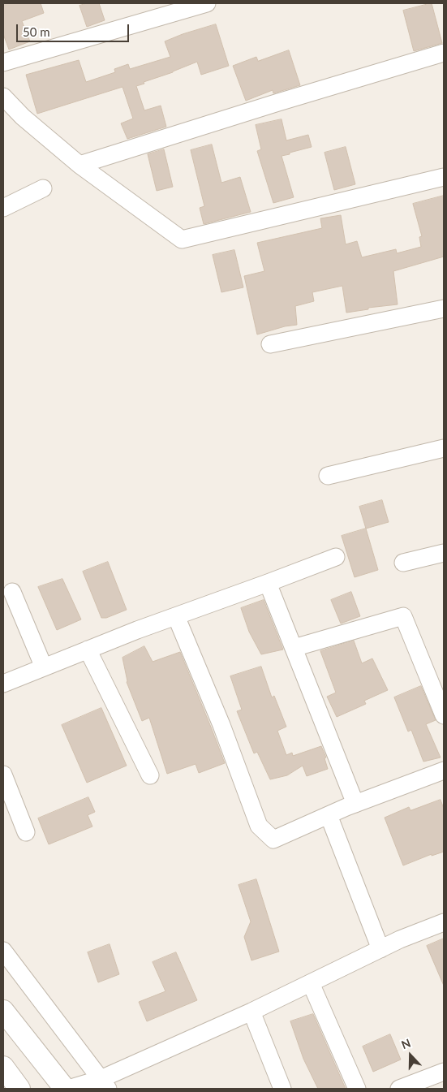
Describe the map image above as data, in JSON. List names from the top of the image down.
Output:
{
  "scale_bar": "50 m",
  "north": "top"
}
